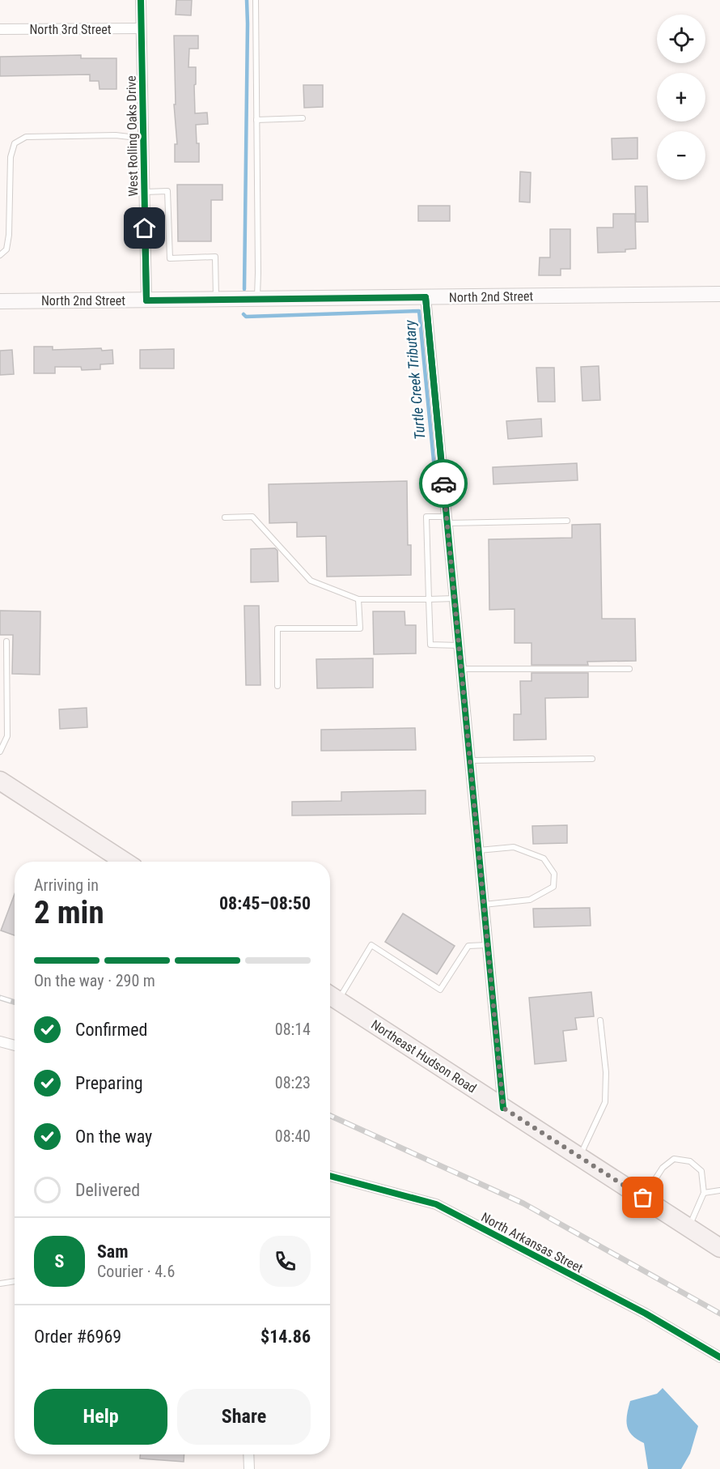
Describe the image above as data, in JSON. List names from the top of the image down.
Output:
{
  "streets": {
    "highway": ["Northeast Hudson Road"],
    "main road": ["North 2nd Street"],
    "street": ["North 3rd Street", "West Rolling Oaks Drive", "North Arkansas Street"]
  },
  "crossings": [
    ["North 3rd Street", "West Rolling Oaks Drive"],
    ["West Rolling Oaks Drive", "North 2nd Street"]
  ],
  "water": ["Turtle Creek Tributary"],
  "page": {
    "map_buttons": ["+", "−"],
    "heading": ["2 min", "Arriving in", "08:45–08:50"],
    "panel": [
      "Sam",
      "Courier · 4.6",
      "Order #6969",
      "$14.86"
    ],
    "bar": "On the way · 290 m",
    "list": [
      ["Confirmed", "08:14"],
      ["Preparing", "08:23"],
      ["On the way", "08:40"],
      "Delivered"
    ],
    "round": "S",
    "buttons": ["Help", "Share"]
  }
}
